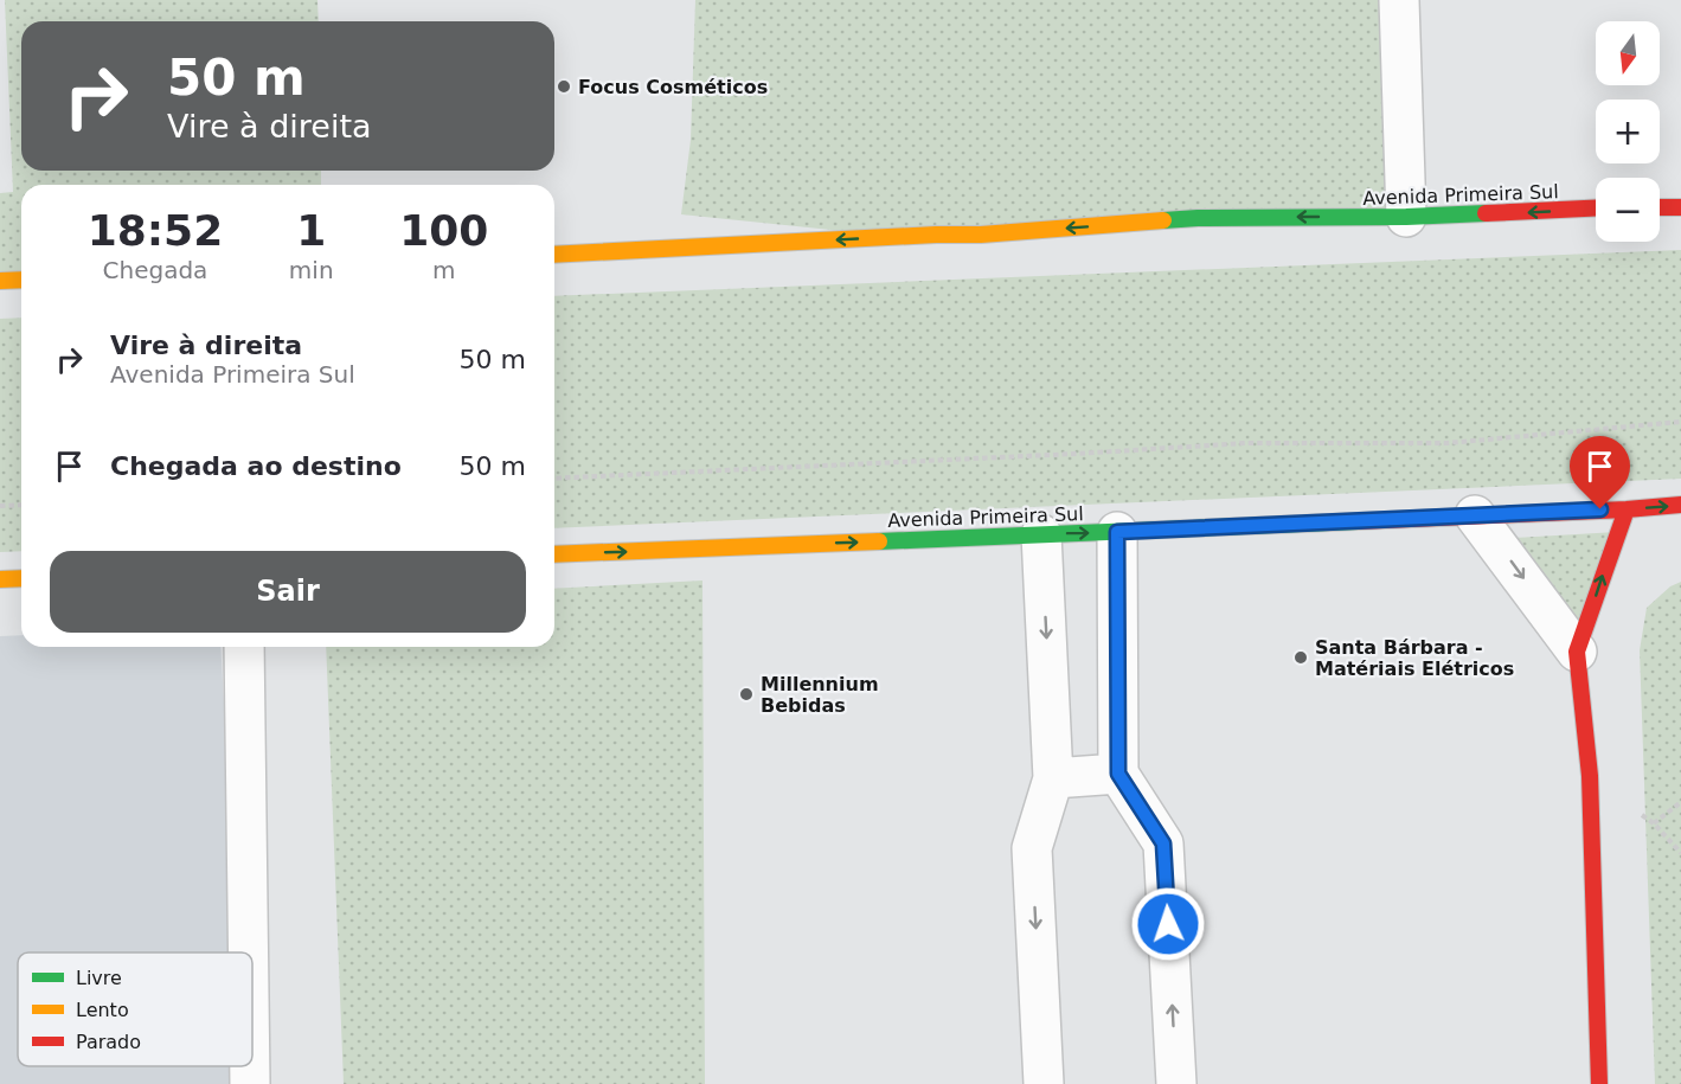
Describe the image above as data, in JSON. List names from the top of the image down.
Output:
{
  "streets": {
    "main road": ["Avenida Primeira Sul"]
  },
  "places": ["Focus Cosméticos", "Santa Bárbara - Matériais Elétricos", "Millennium Bebidas"],
  "legend": ["Livre", "Lento", "Parado"],
  "north": "bottom",
  "page": {
    "map_buttons": ["+", "−"],
    "turn": ["50 m", "Vire à direita"],
    "eta": [
      "18:52",
      "Chegada",
      "1",
      "min",
      "100",
      "m"
    ],
    "list": [
      {
        "name": "Vire à direita",
        "note": "Avenida Primeira Sul",
        "value": "50 m"
      },
      {
        "name": "Chegada ao destino",
        "value": "50 m"
      }
    ],
    "buttons": "Sair"
  }
}
